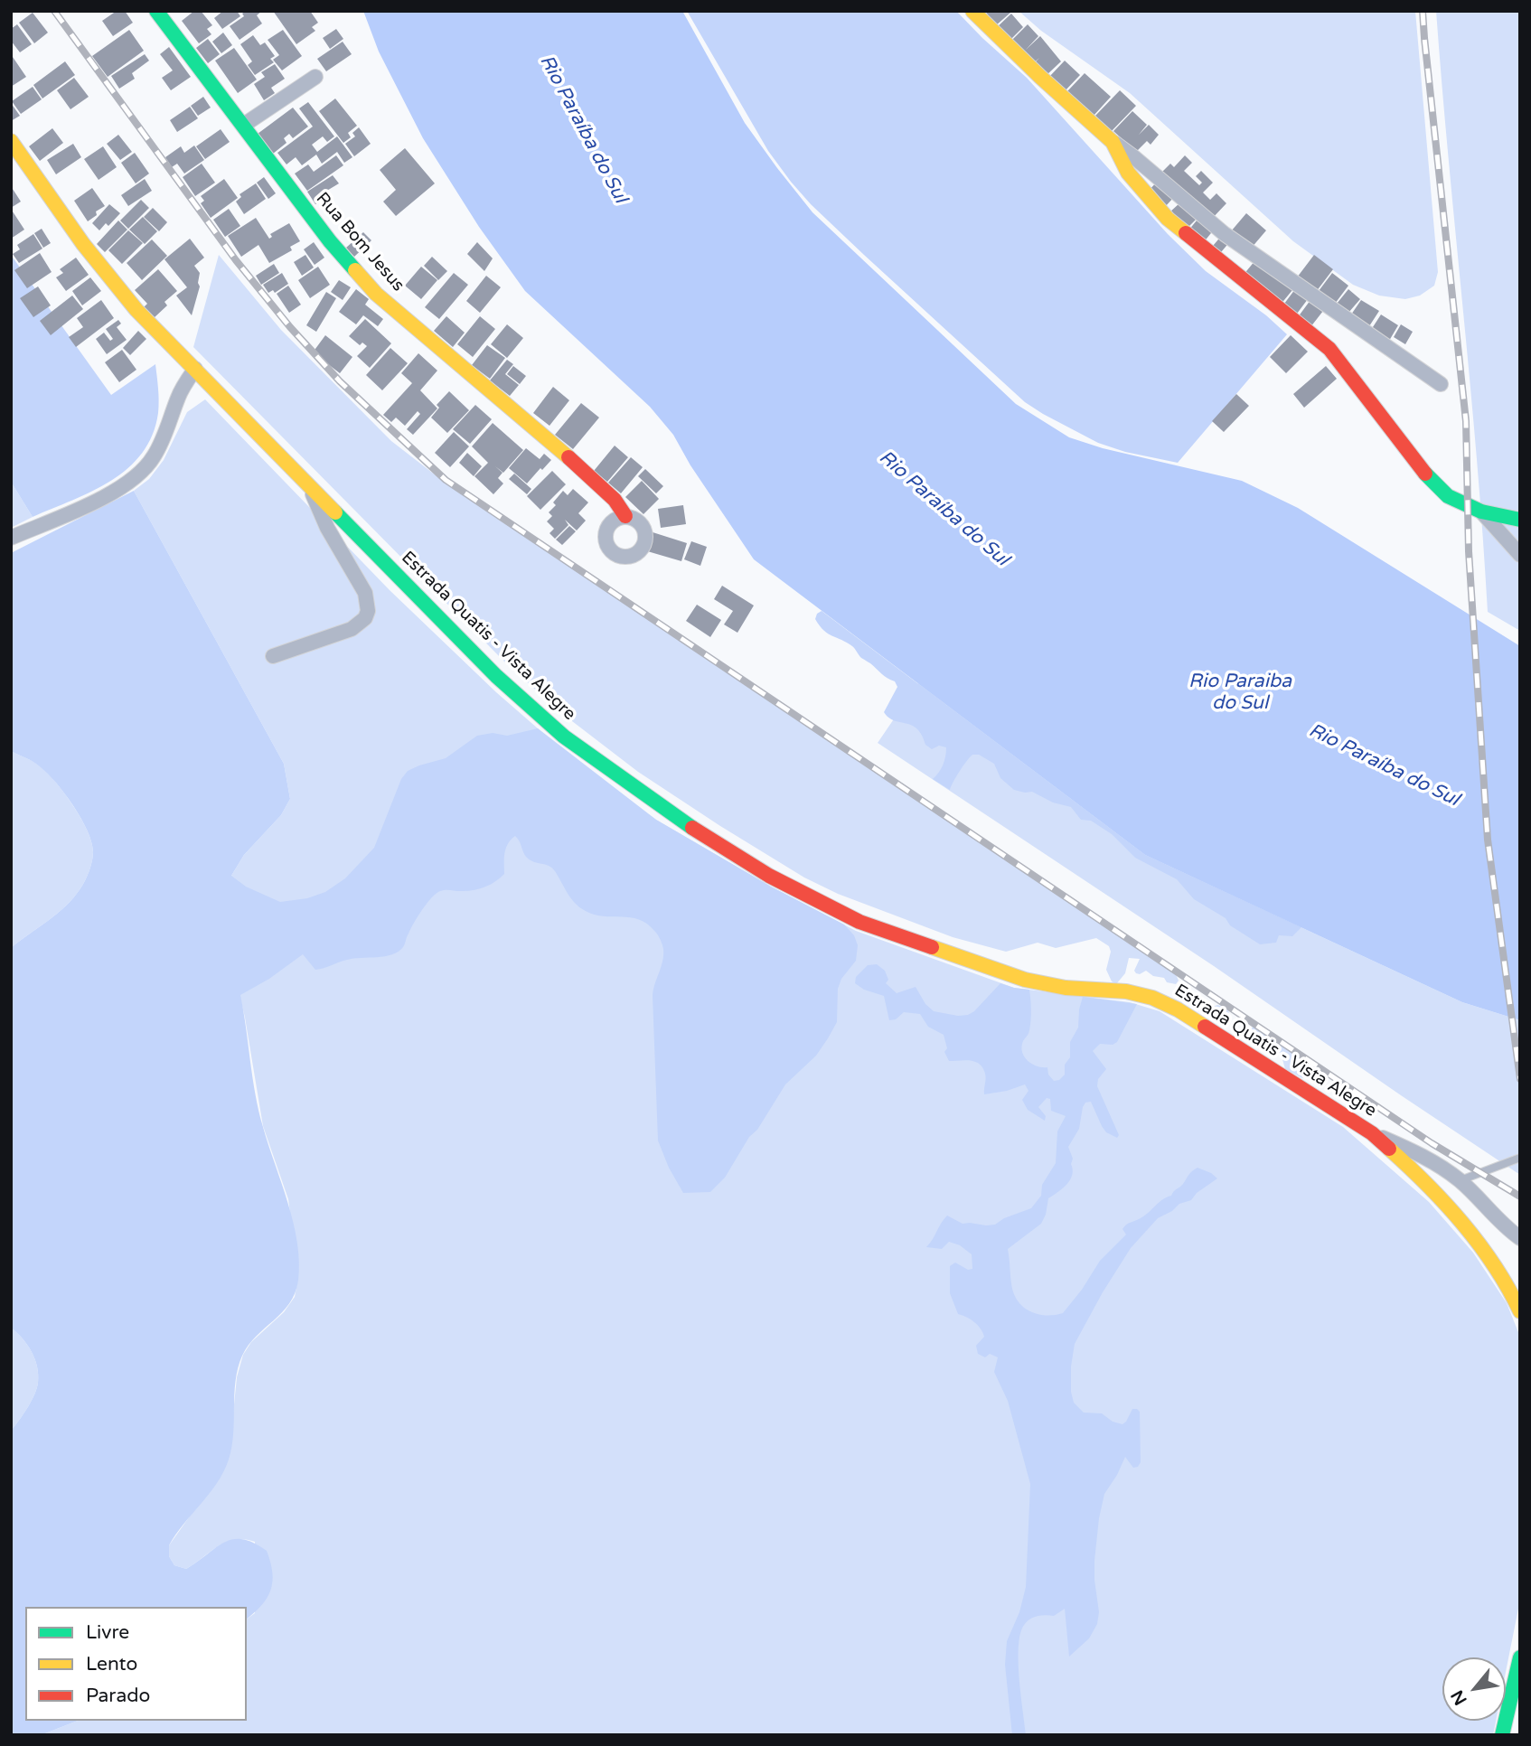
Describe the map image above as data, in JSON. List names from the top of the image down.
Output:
{
  "streets": {
    "street": ["Rua Bom Jesus", "Estrada Quatis - Vista Alegre"]
  },
  "water": ["Rio Paraíba do Sul", "Rio Paraiba do Sul"],
  "legend": ["Livre", "Lento", "Parado"],
  "north": "bottom left"
}
